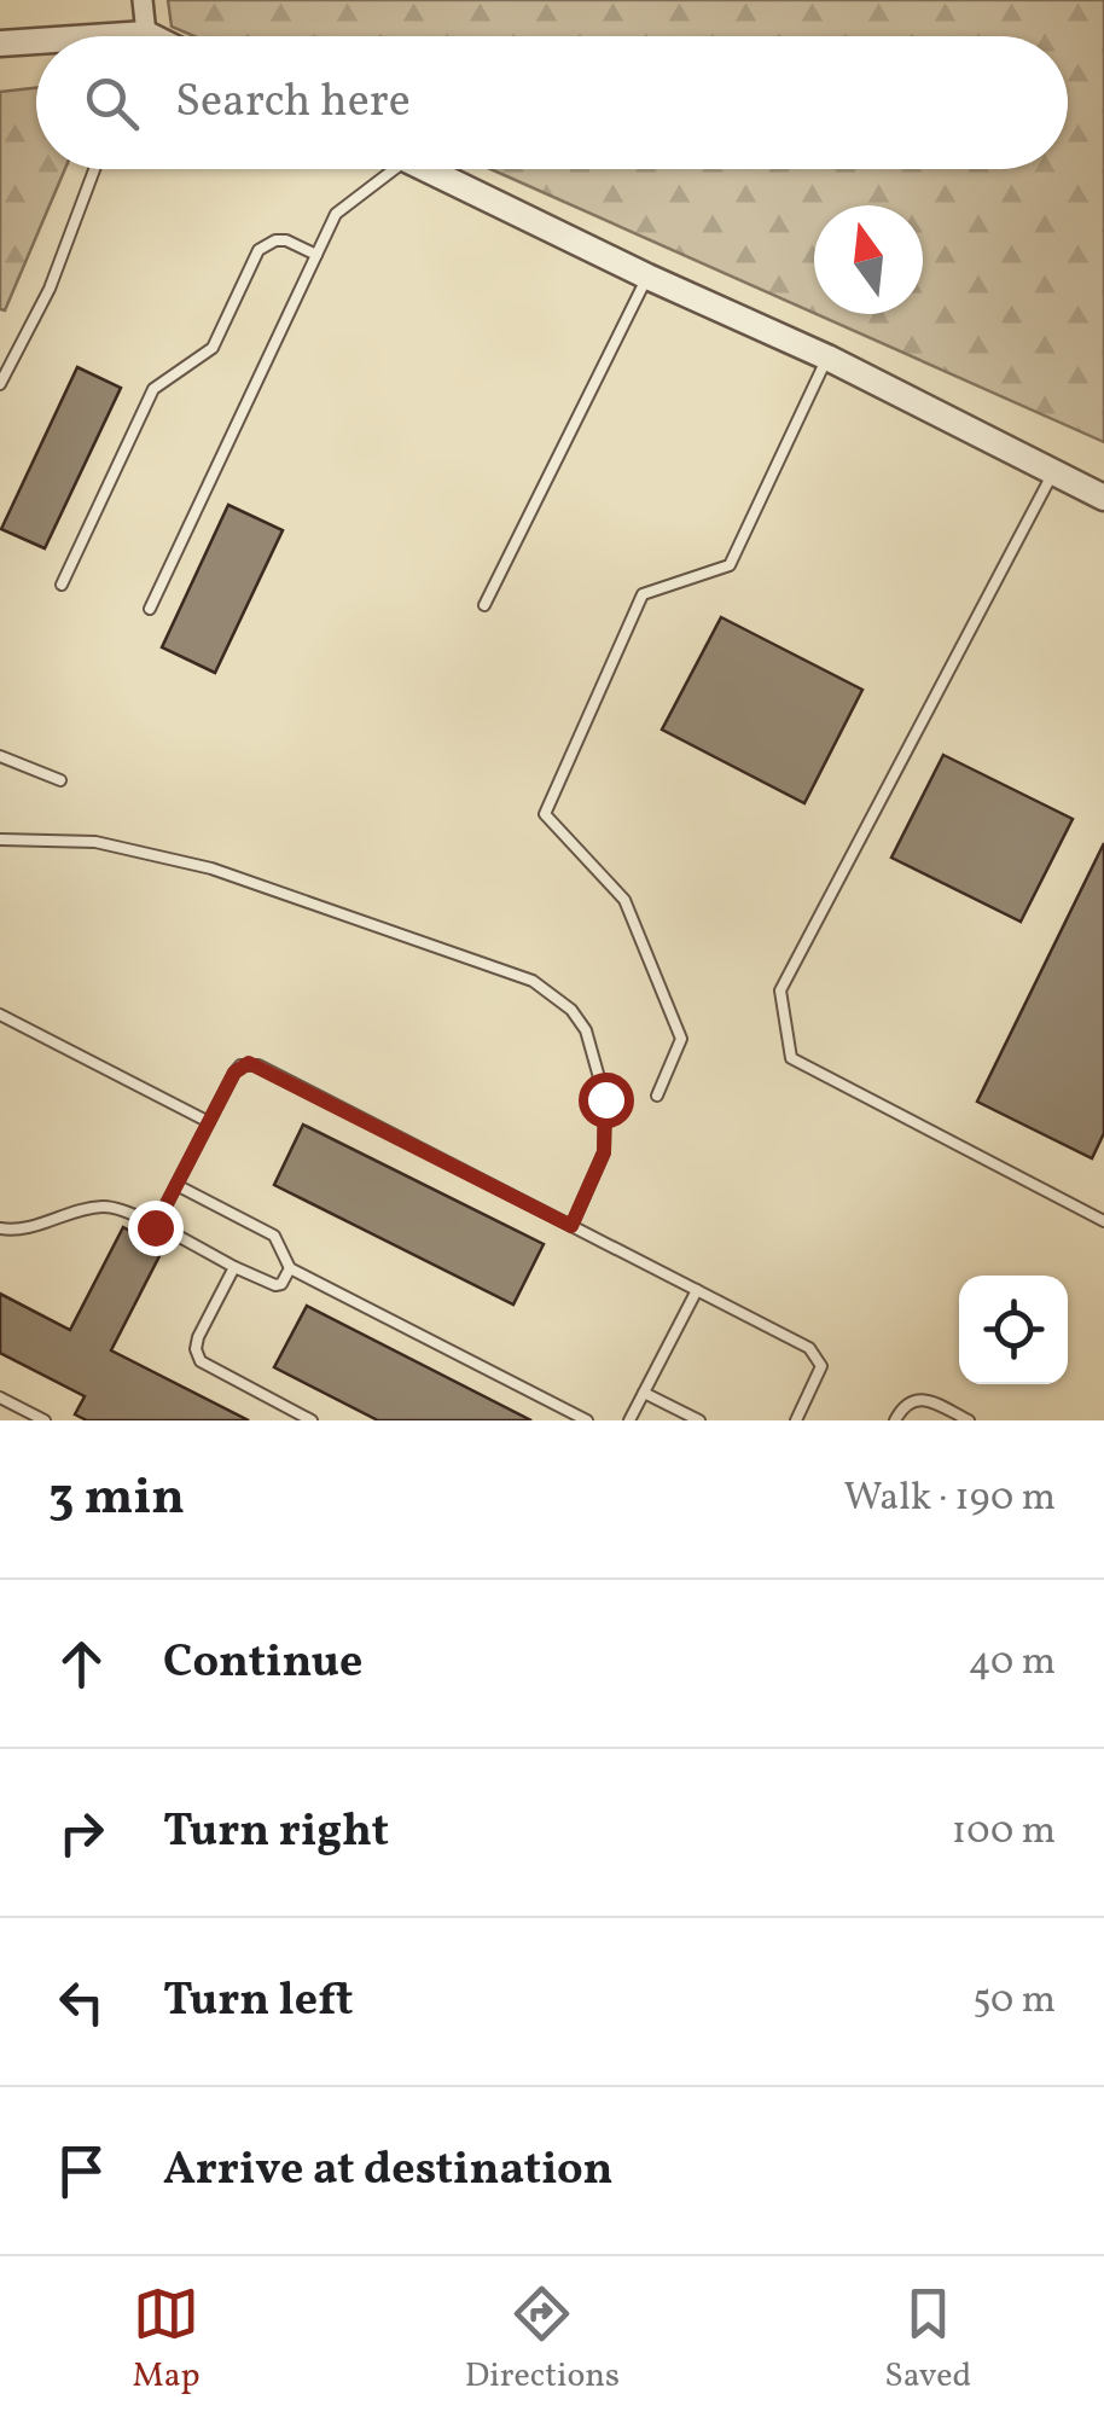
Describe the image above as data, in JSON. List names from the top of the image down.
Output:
{
  "north": "top",
  "page": {
    "search": "Search here",
    "heading": ["3 min", "Walk · 190 m"],
    "list": [
      ["Continue", "40 m"],
      ["Turn right", "100 m"],
      ["Turn left", "50 m"],
      "Arrive at destination"
    ],
    "nav": ["Map", "Directions", "Saved"]
  }
}
